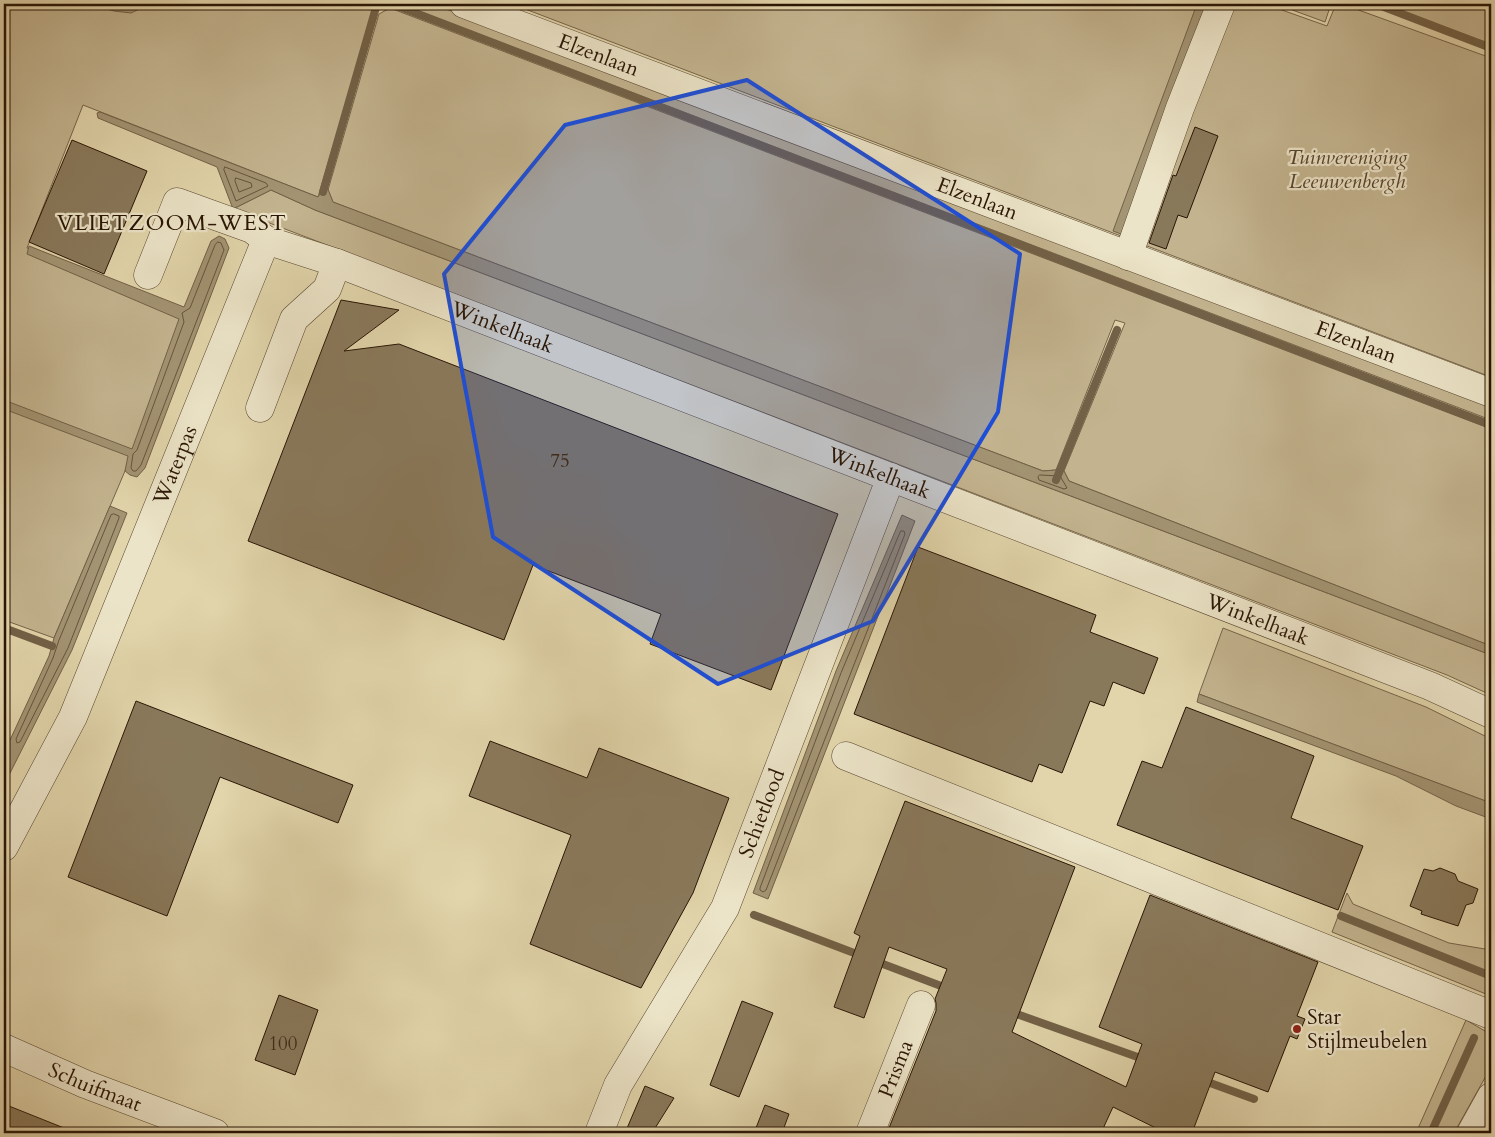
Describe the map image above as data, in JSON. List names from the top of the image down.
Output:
{
  "streets": {
    "street": [
      "Elzenlaan",
      "Winkelhaak",
      "Waterpas",
      "Schietlood",
      "Prisma",
      "Schuifmaat"
    ]
  },
  "crossings": [
    ["Winkelhaak", "Waterpas"],
    ["Winkelhaak", "Schietlood"]
  ],
  "districts": ["VLIETZOOM-WEST"],
  "parks": ["Tuinvereniging Leeuwenbergh"],
  "places": ["Star Stijlmeubelen"],
  "house_numbers": ["75", "100"]
}
